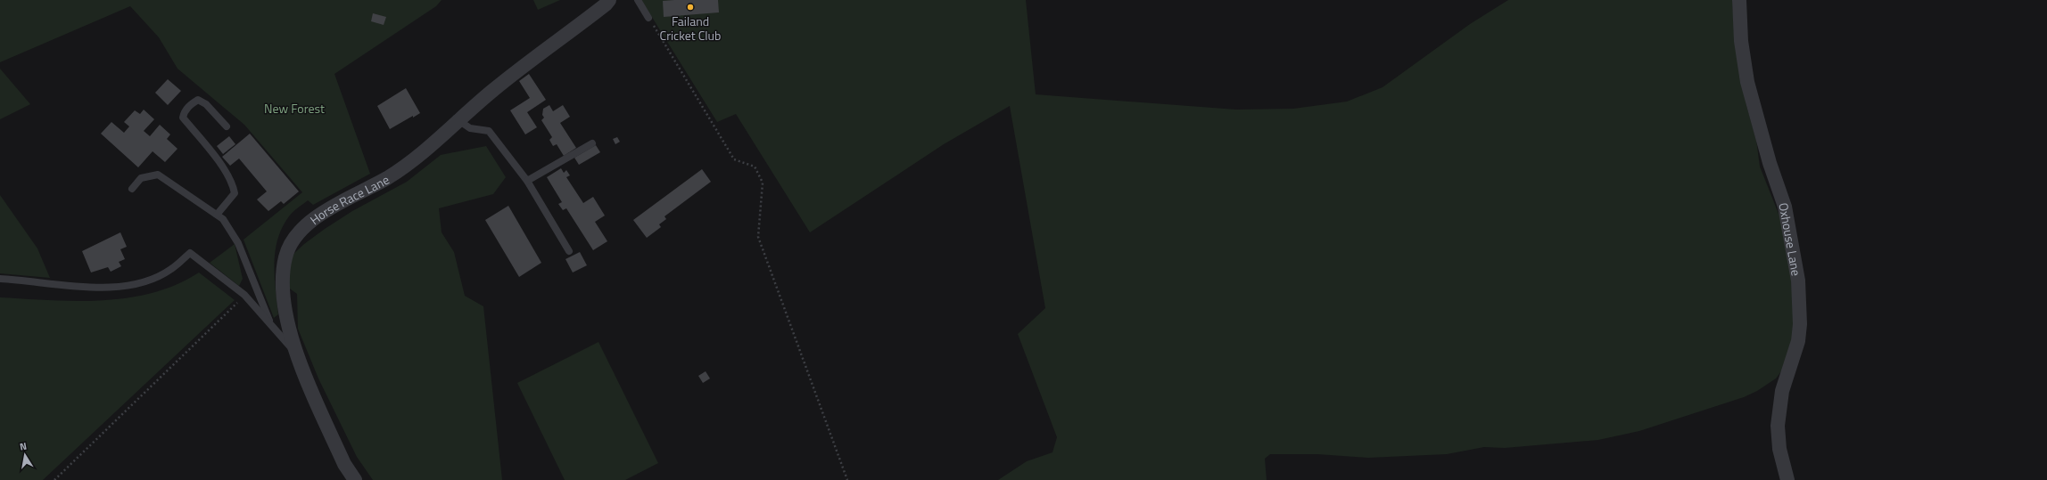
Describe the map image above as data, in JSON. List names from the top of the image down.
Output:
{
  "streets": {
    "street": ["Horse Race Lane", "Oxhouse Lane"]
  },
  "parks": ["New Forest"],
  "places": ["Failand Cricket Club"],
  "north": "top"
}
